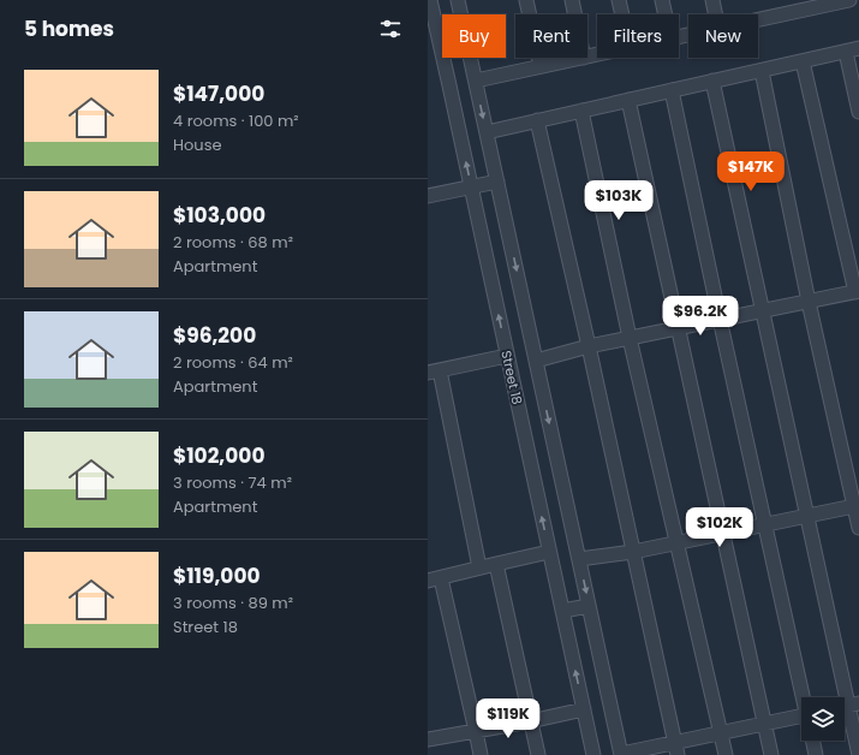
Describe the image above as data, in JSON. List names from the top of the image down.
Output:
{
  "streets": {
    "street": ["Street 18"]
  },
  "page": {
    "heading": "5 homes",
    "chip": [
      "Buy",
      "Rent",
      "Filters",
      "New"
    ],
    "list": [
      {
        "name": "$147,000",
        "note": "4 rooms · 100 m² · House"
      },
      {
        "name": "$103,000",
        "note": "2 rooms · 68 m² · Apartment"
      },
      {
        "name": "$96,200",
        "note": "2 rooms · 64 m² · Apartment"
      },
      {
        "name": "$102,000",
        "note": "3 rooms · 74 m² · Apartment"
      },
      {
        "name": "$119,000",
        "note": "3 rooms · 89 m² · Street 18"
      }
    ],
    "price": [
      "$147K",
      "$103K",
      "$96.2K",
      "$102K",
      "$119K"
    ]
  }
}
